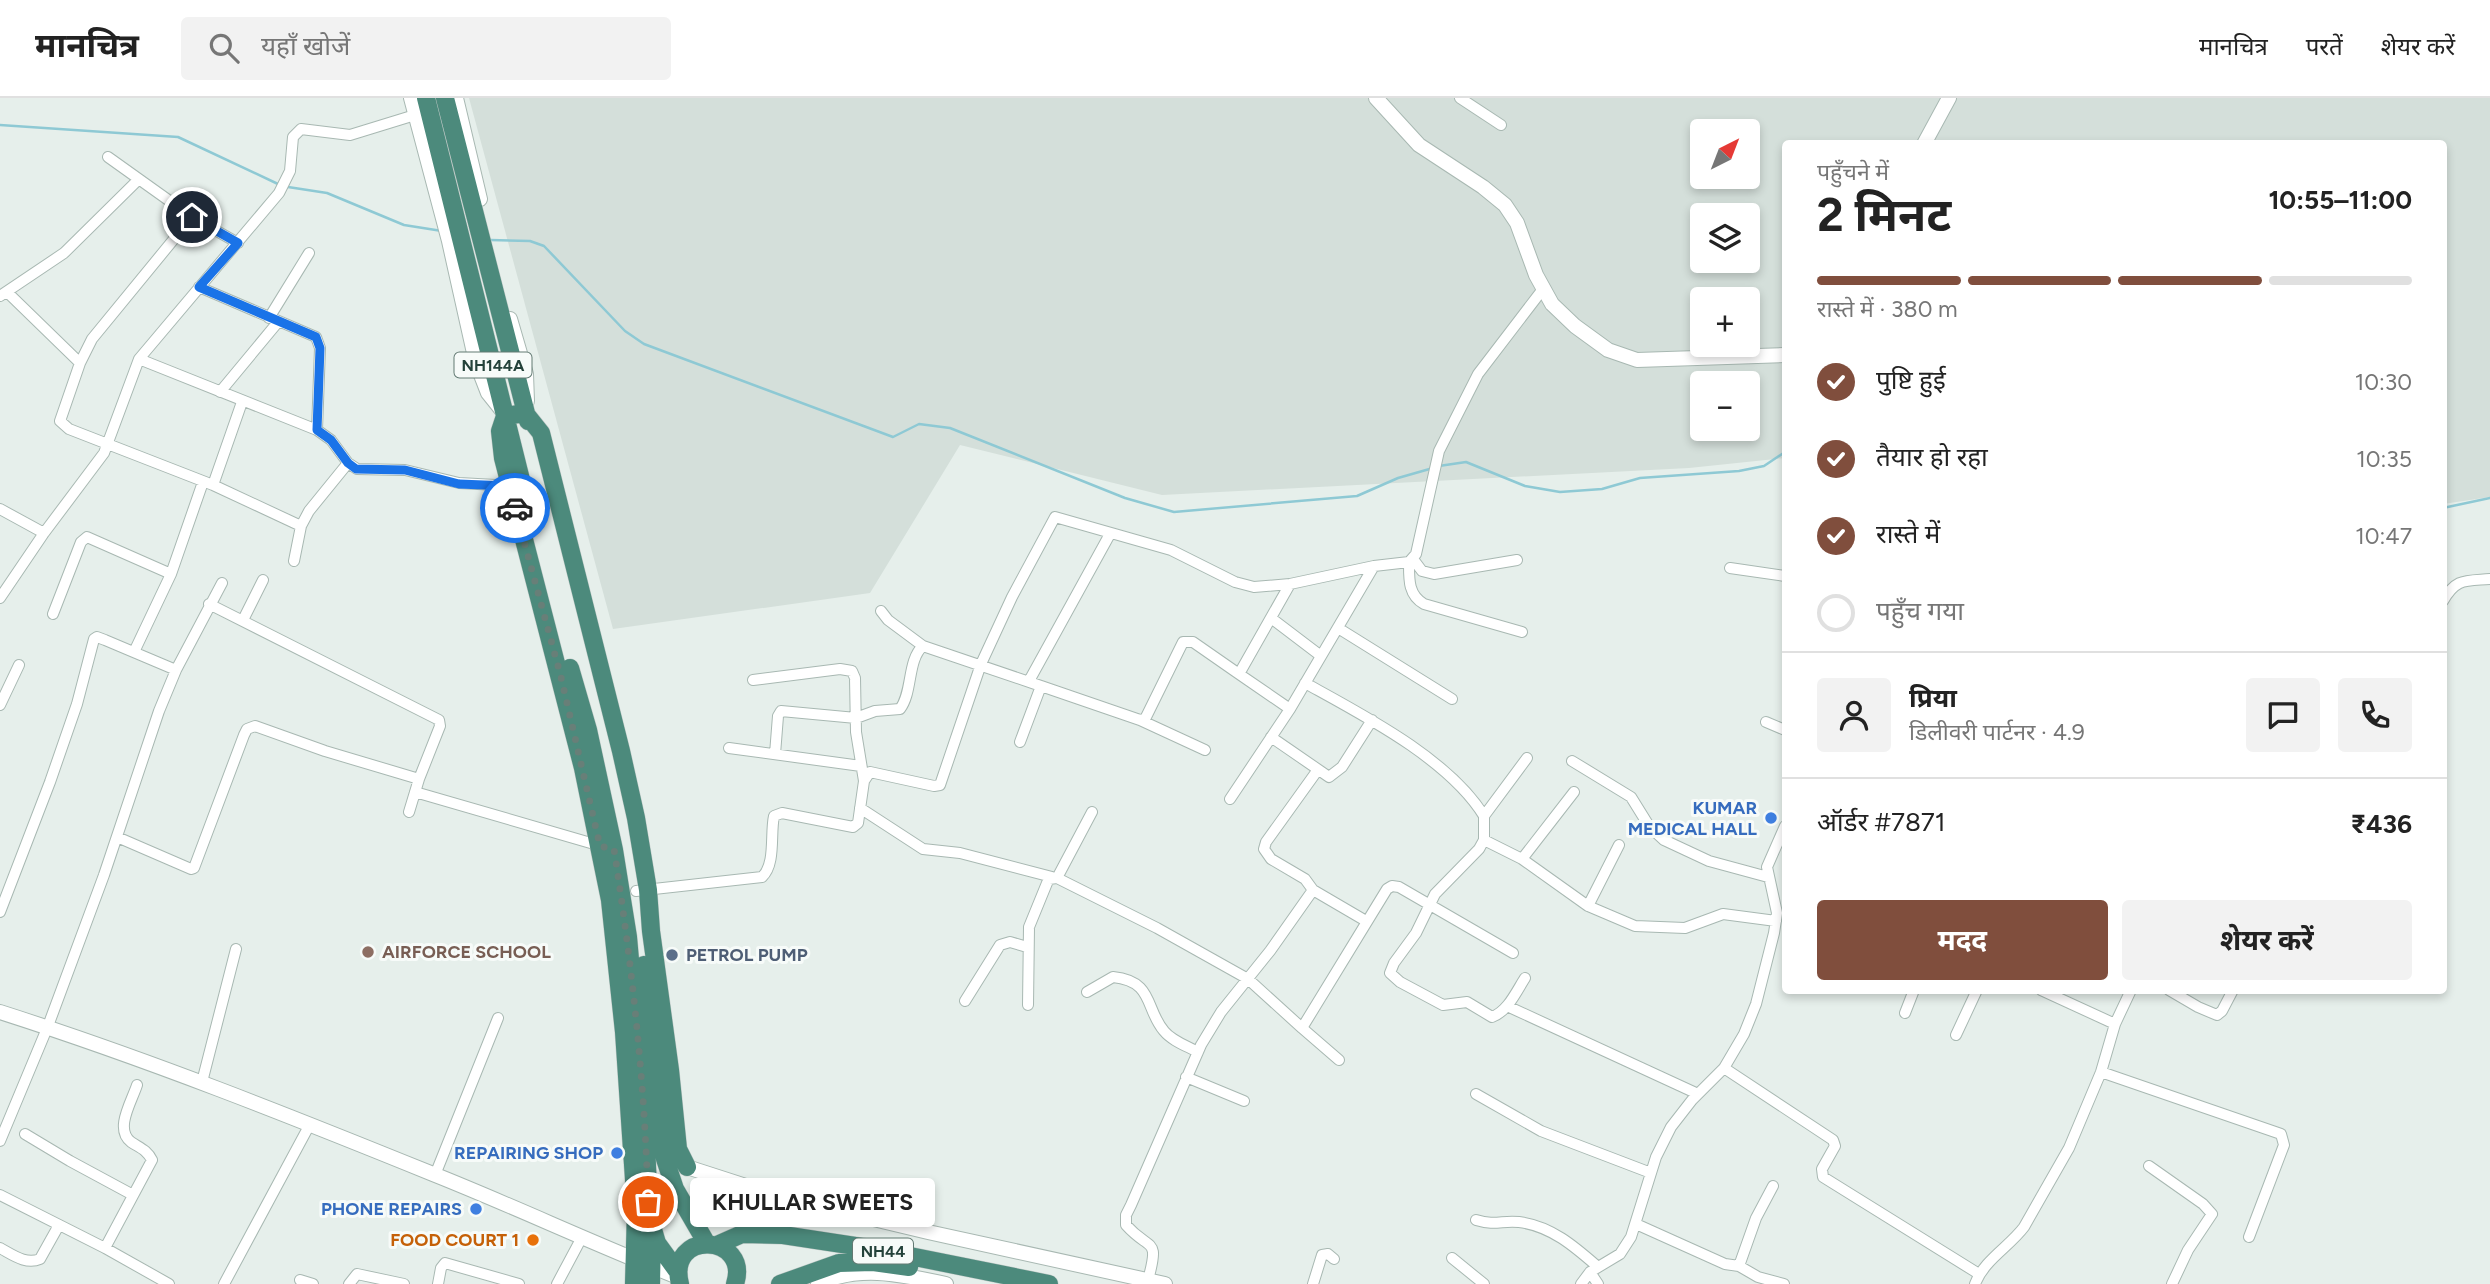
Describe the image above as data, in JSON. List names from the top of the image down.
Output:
{
  "streets": {
    "highway": ["NH144A", "NH44"]
  },
  "crossings": [
    ["NH144A", "NH44"]
  ],
  "places": [
    "KUMAR MEDICAL HALL",
    "AIRFORCE SCHOOL",
    "PETROL PUMP",
    "REPAIRING SHOP",
    "KHULLAR SWEETS",
    "PHONE REPAIRS",
    "FOOD COURT 1"
  ],
  "north": "top right",
  "page": {
    "header": "मानचित्र",
    "search": "यहाँ खोजें",
    "nav": ["मानचित्र", "परतें", "शेयर करें"],
    "map_buttons": ["+", "−"],
    "heading": ["2 मिनट", "पहुँचने में", "10:55–11:00"],
    "panel": [
      "प्रिया",
      "डिलीवरी पार्टनर · 4.9",
      "ऑर्डर #7871",
      "₹436"
    ],
    "bar": "रास्ते में · 380 m",
    "list": [
      ["पुष्टि हुई", "10:30"],
      ["तैयार हो रहा", "10:35"],
      ["रास्ते में", "10:47"],
      "पहुँच गया"
    ],
    "buttons": ["मदद", "शेयर करें"],
    "bubble": "KHULLAR SWEETS"
  }
}
